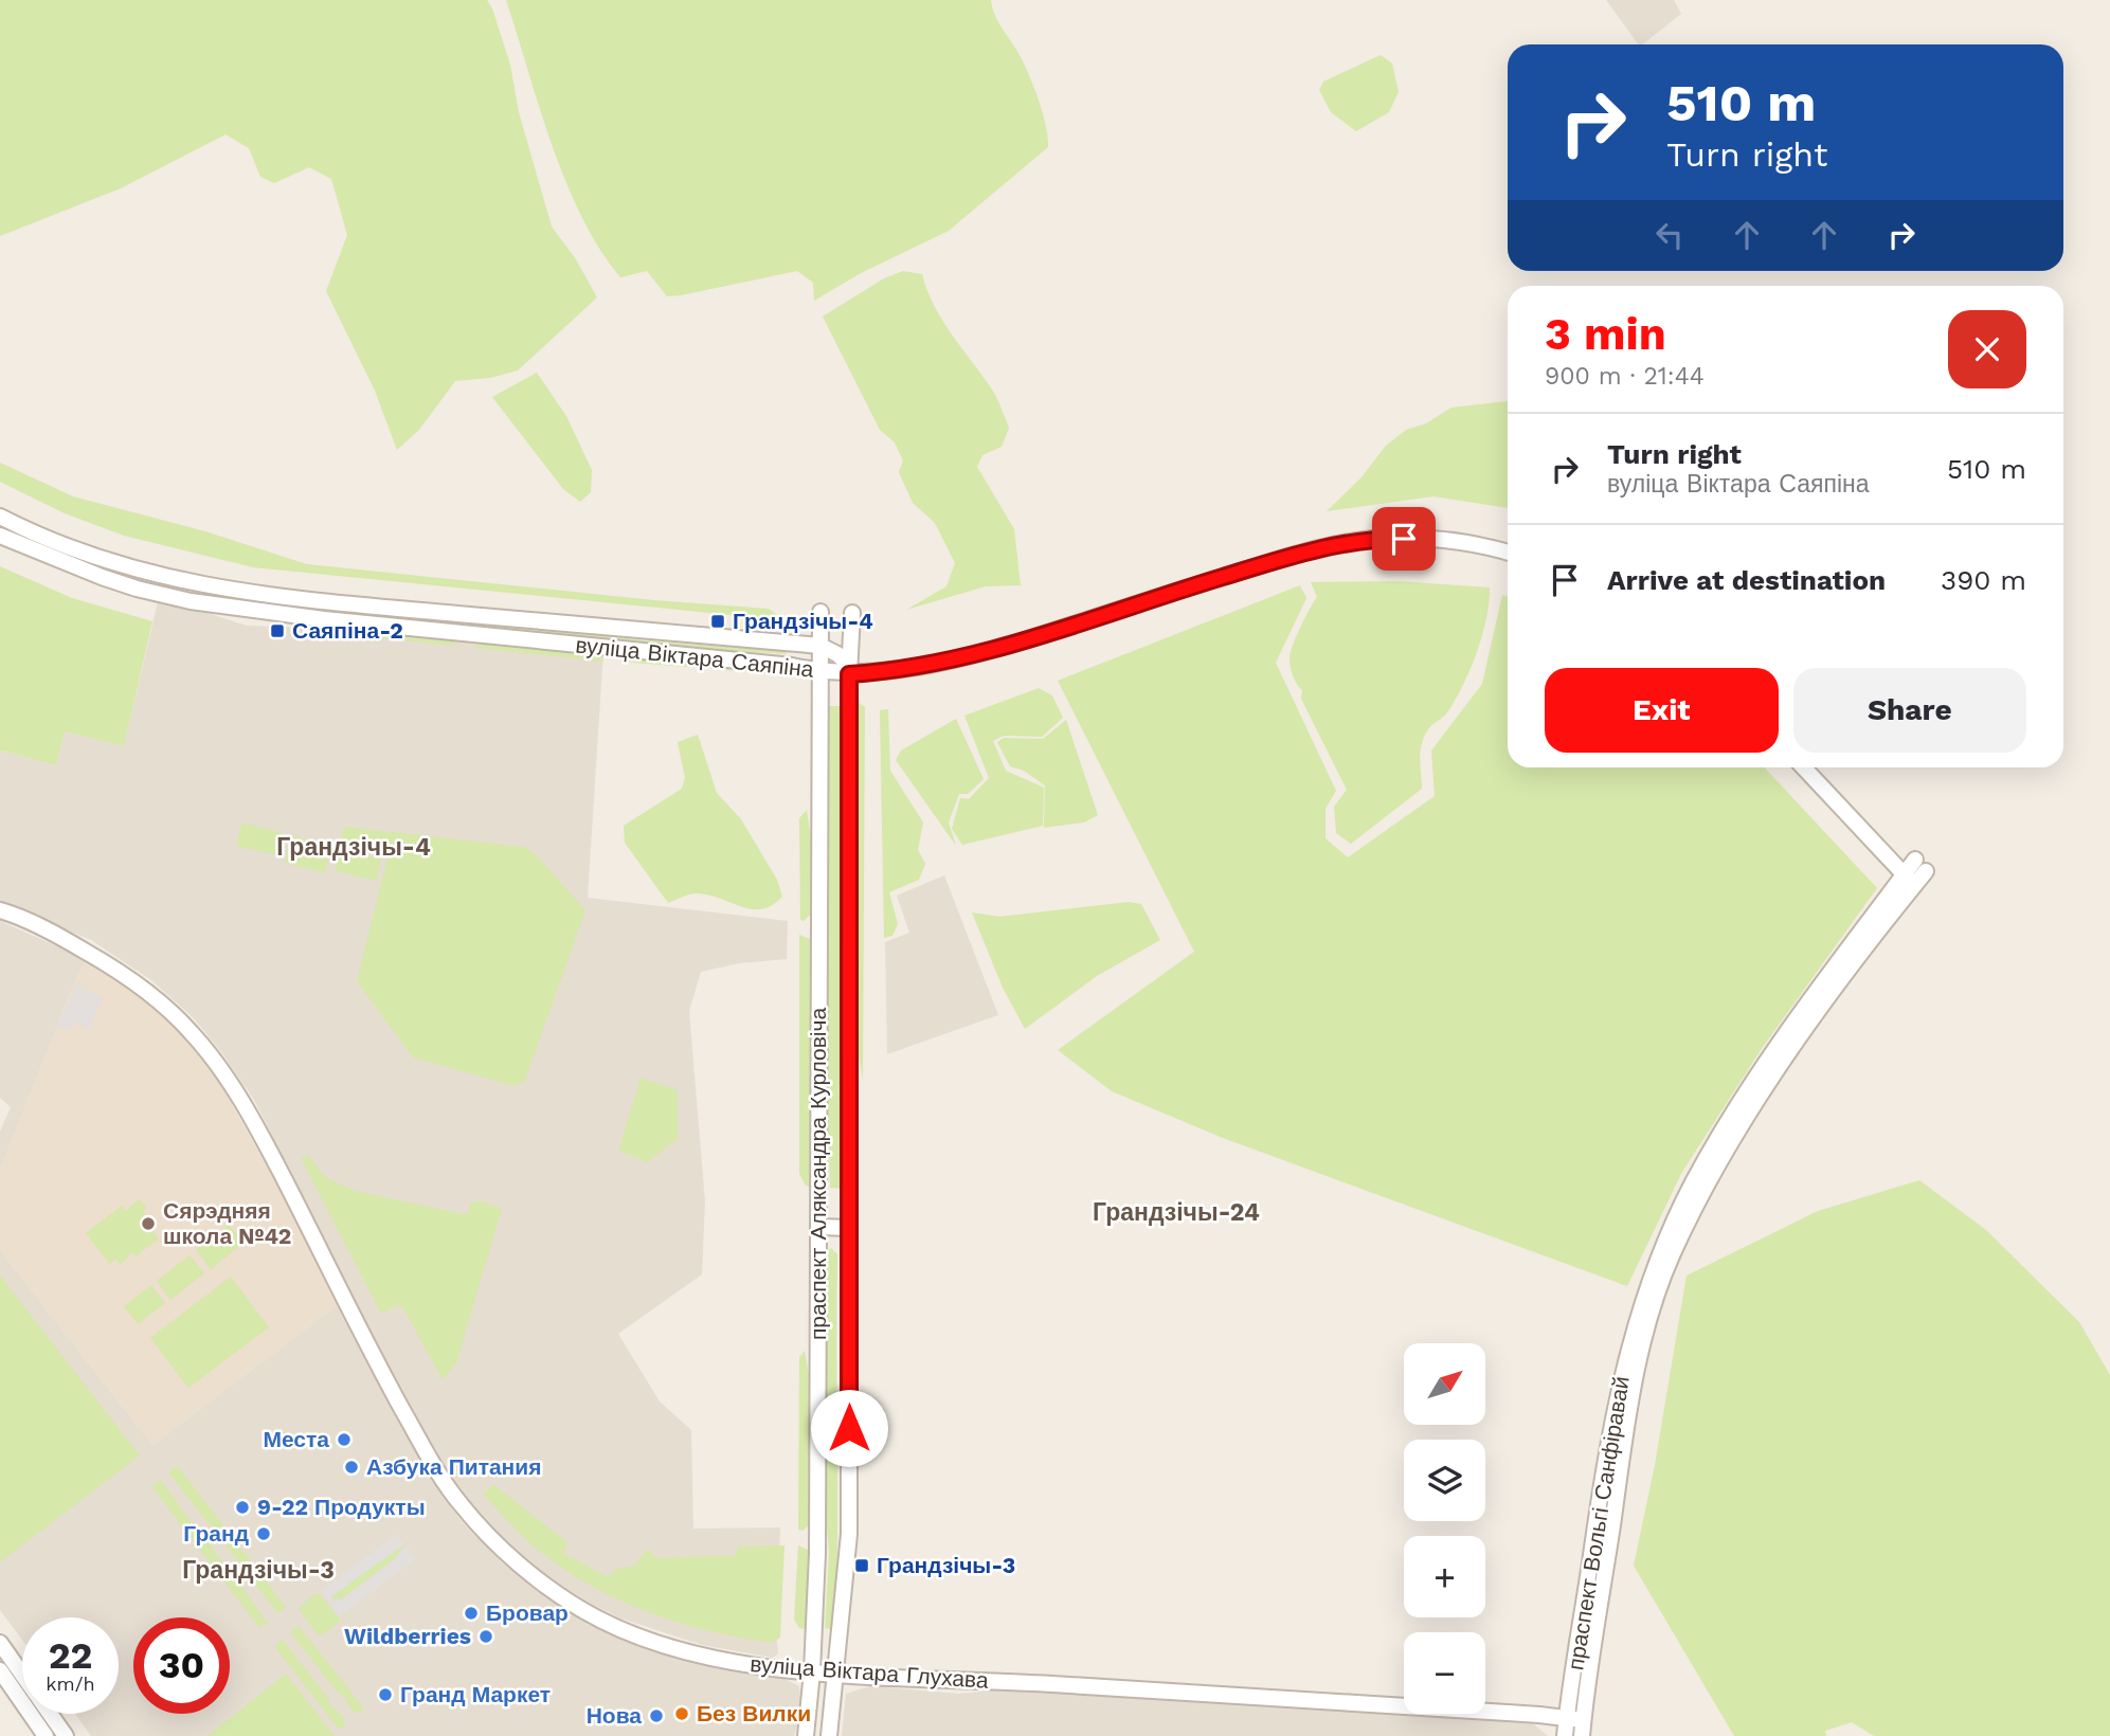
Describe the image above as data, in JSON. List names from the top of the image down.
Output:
{
  "streets": {
    "street": [
      "вуліца Віктара Саяпіна",
      "праспект Аляксандра Курловіча",
      "праспект Вольгі Санфіравай",
      "вуліца Віктара Глухава"
    ]
  },
  "crossings": [
    ["вуліца Віктара Саяпіна", "праспект Аляксандра Курловіча"],
    ["праспект Аляксандра Курловіча", "вуліца Віктара Глухава"],
    ["праспект Вольгі Санфіравай", "вуліца Віктара Глухава"]
  ],
  "districts": ["Грандзічы-4", "Грандзічы-24", "Грандзічы-3"],
  "places": {
    "transit": ["Грандзічы-4", "Саяпіна-2", "Грандзічы-3"],
    "other": [
      "Сярэдняя школа №42",
      "Места",
      "Азбука Питания",
      "9-22 Продукты",
      "Гранд",
      "Бровар",
      "Wildberries",
      "Гранд Маркет",
      "Без Вилки",
      "Нова"
    ]
  },
  "north": "top right",
  "page": {
    "turn": ["510 m", "Turn right"],
    "heading": ["3 min", "900 m · 21:44"],
    "list": [
      {
        "name": "Turn right",
        "note": "вуліца Віктара Саяпіна",
        "value": "510 m"
      },
      {
        "name": "Arrive at destination",
        "value": "390 m"
      }
    ],
    "buttons": ["Exit", "Share"],
    "map_buttons": ["+", "−"],
    "speed": "22 km/h",
    "limit": "30"
  }
}
